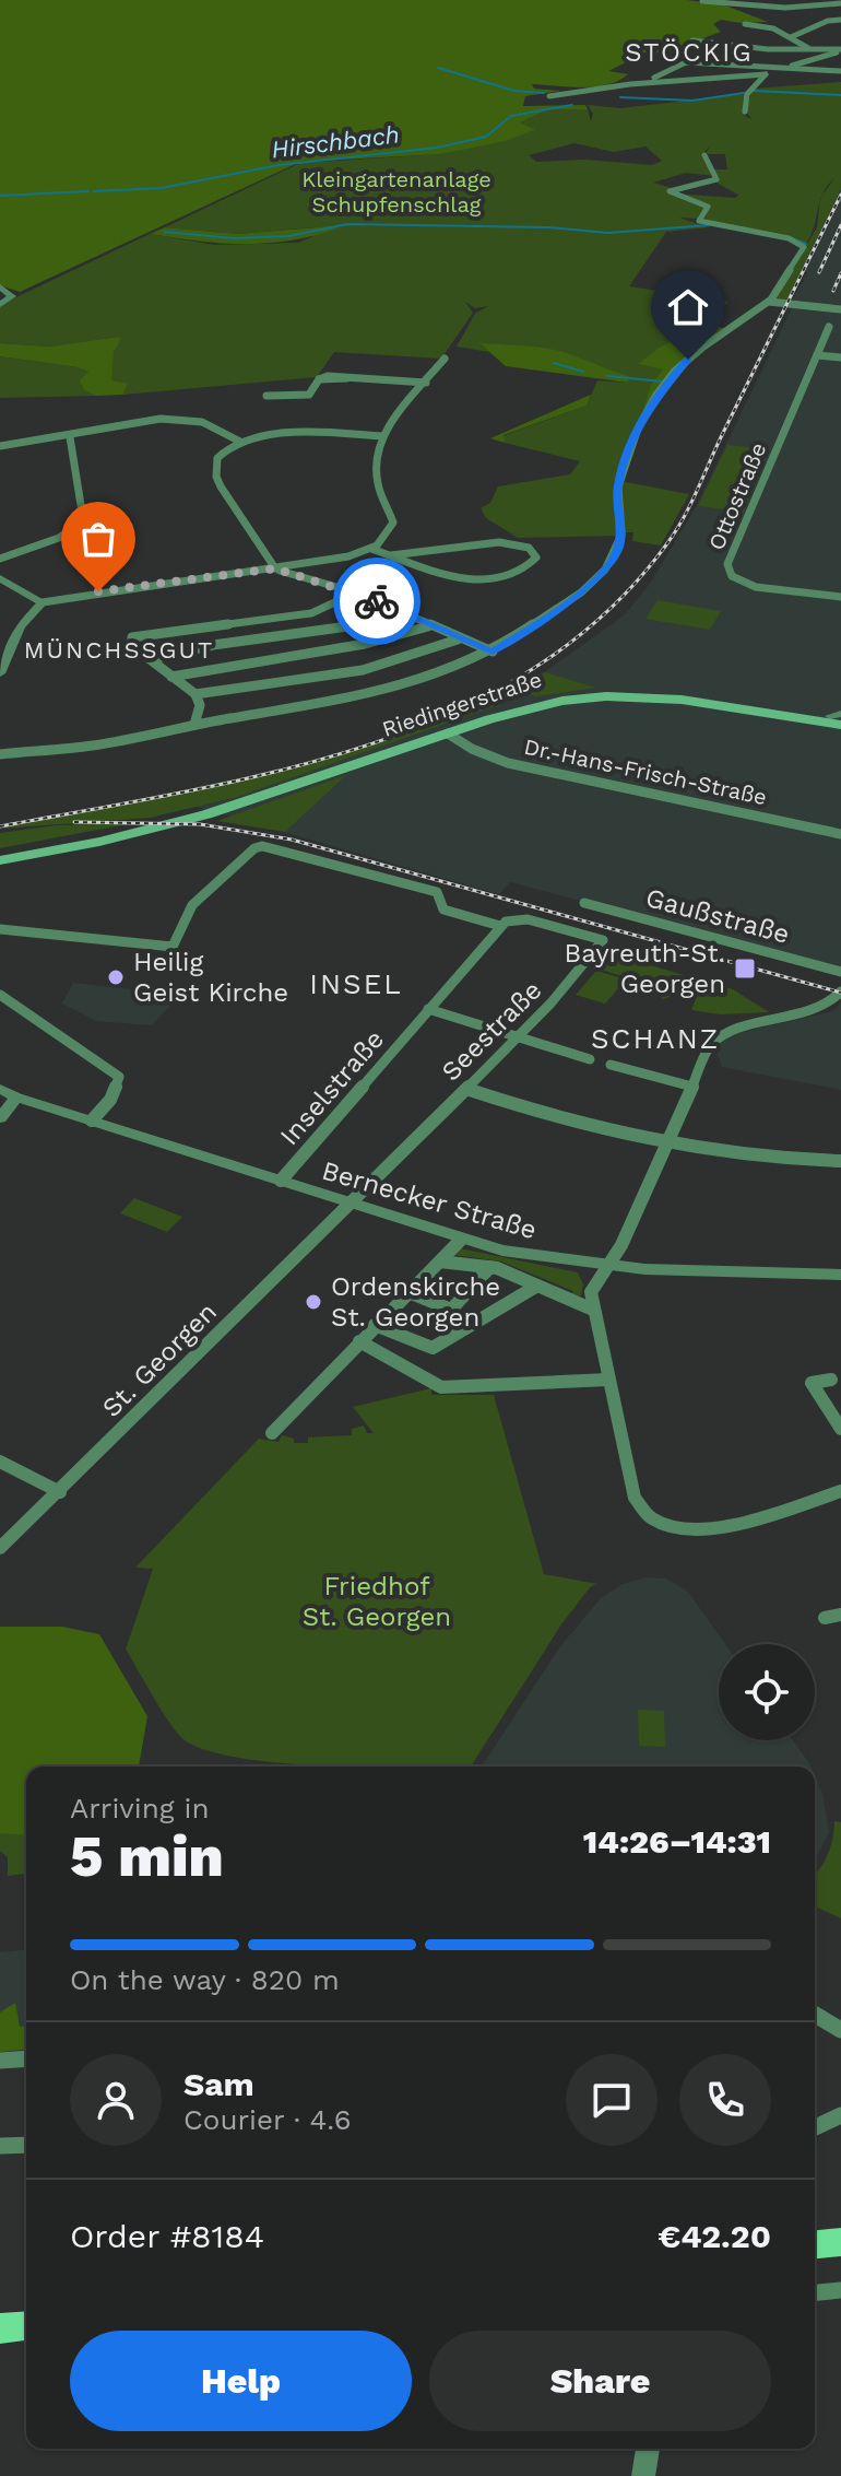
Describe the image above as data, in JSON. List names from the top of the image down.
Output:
{
  "streets": {
    "main road": ["Riedingerstraße"],
    "street": [
      "Ottostraße",
      "Dr.-Hans-Frisch-Straße",
      "Gaußstraße",
      "Seestraße",
      "Inselstraße",
      "Bernecker Straße",
      "St. Georgen"
    ]
  },
  "crossings": [
    ["Riedingerstraße", "Dr.-Hans-Frisch-Straße"],
    ["Seestraße", "Inselstraße"],
    ["Seestraße", "Bernecker Straße"],
    ["Seestraße", "St. Georgen"],
    ["Inselstraße", "Bernecker Straße"],
    ["Bernecker Straße", "St. Georgen"]
  ],
  "districts": [
    "STÖCKIG",
    "MÜNCHSSGUT",
    "INSEL",
    "SCHANZ"
  ],
  "water": ["Hirschbach"],
  "parks": ["Kleingartenanlage Schupfenschlag", "Friedhof St. Georgen"],
  "places": {
    "transit": ["Bayreuth-St. Georgen"],
    "other": ["Heilig Geist Kirche", "Ordenskirche St. Georgen"]
  },
  "page": {
    "heading": ["5 min", "Arriving in", "14:26–14:31"],
    "panel": [
      "Sam",
      "Courier · 4.6",
      "Order #8184",
      "€42.20"
    ],
    "bar": "On the way · 820 m",
    "buttons": ["Help", "Share"]
  }
}
